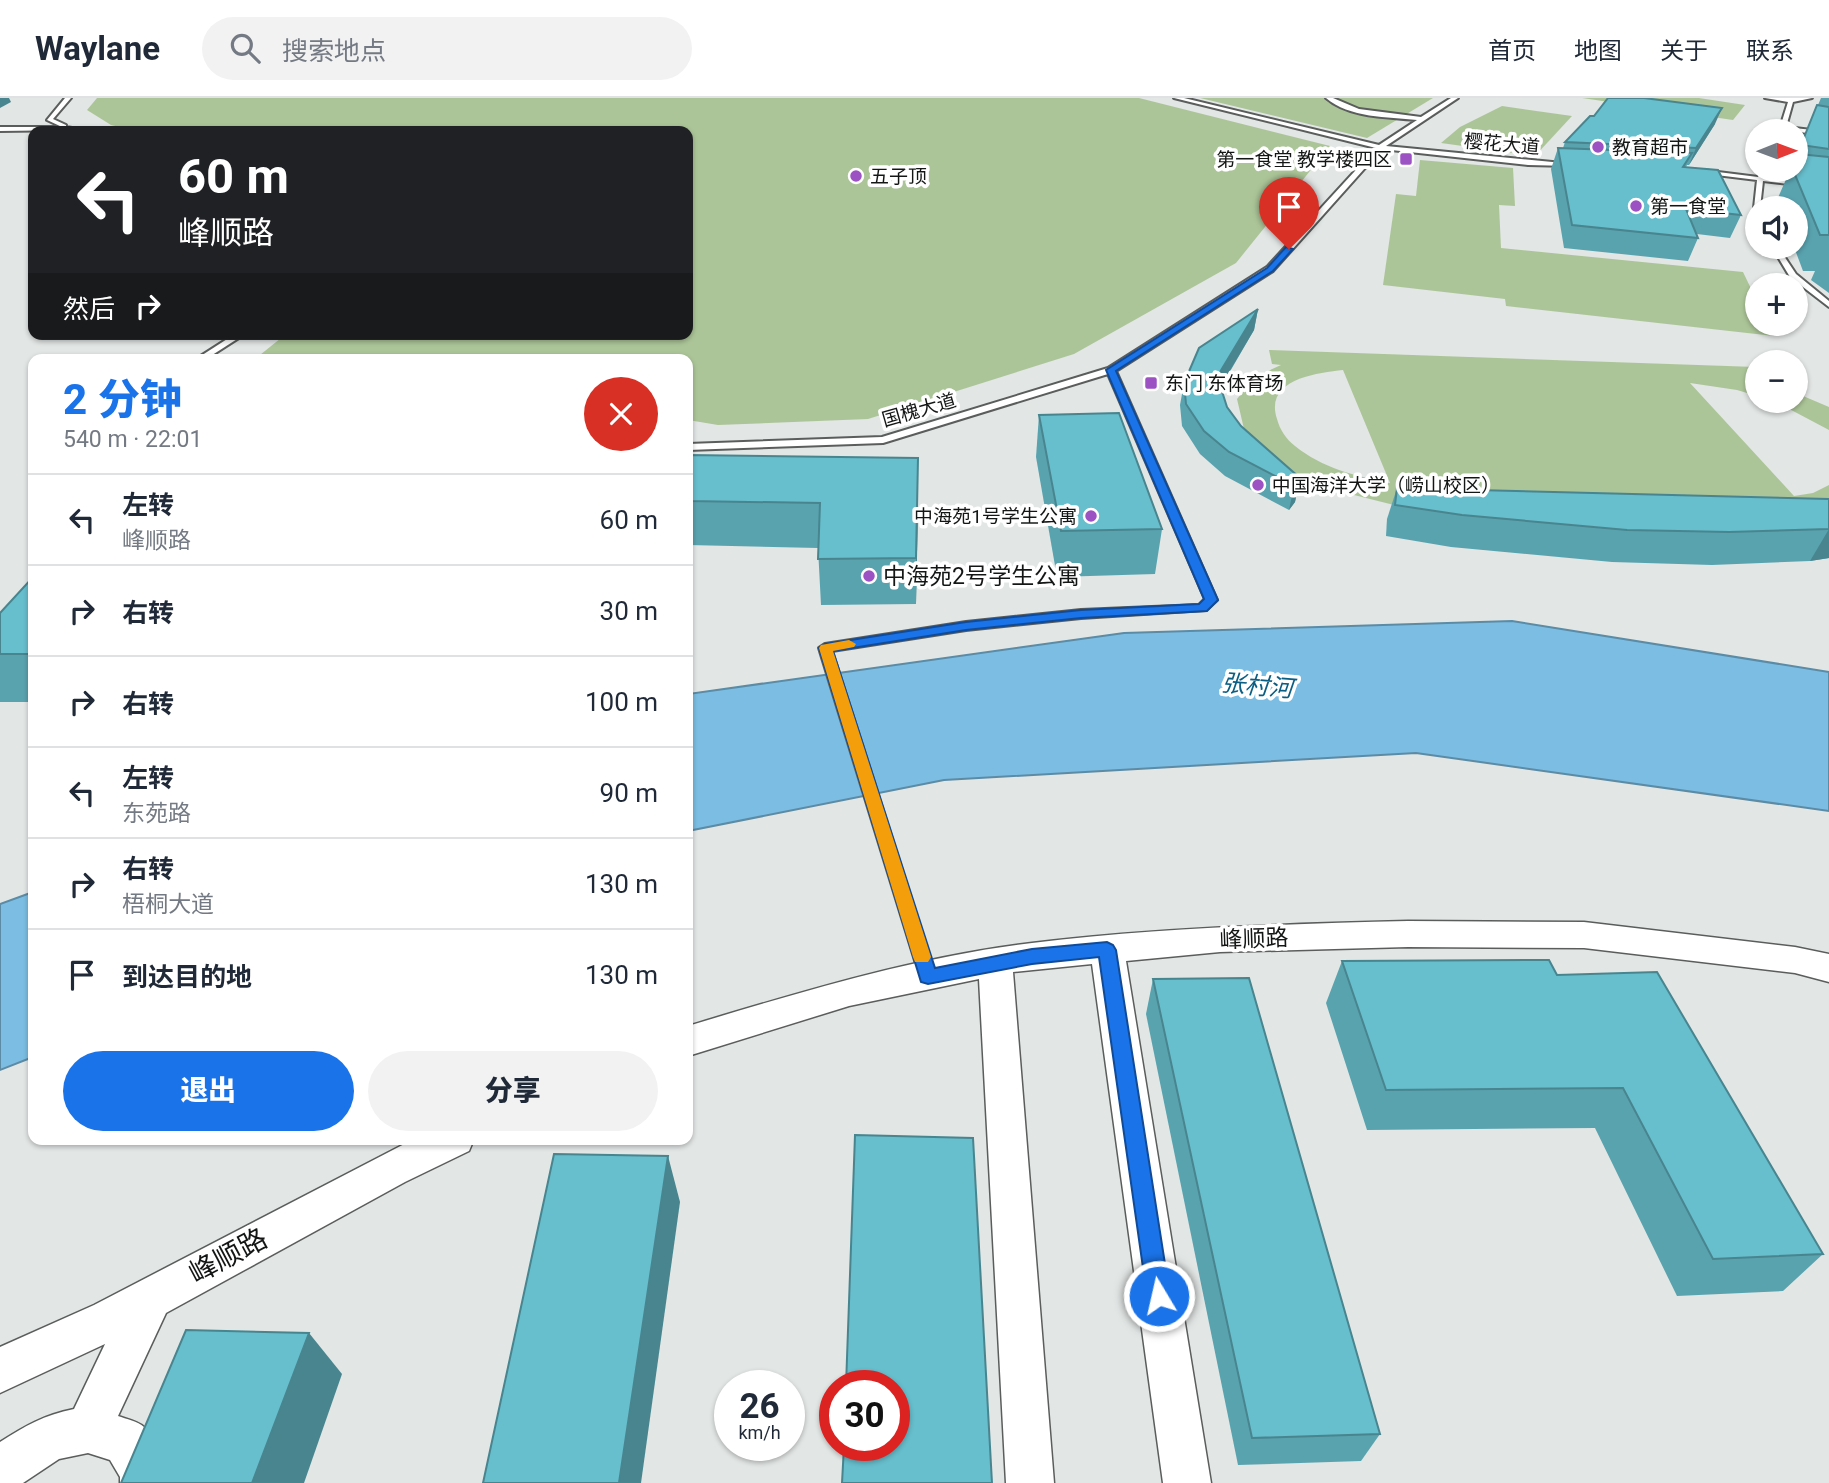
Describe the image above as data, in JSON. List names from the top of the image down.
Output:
{
  "streets": {
    "street": ["峰顺路"],
    "lane": ["樱花大道", "国槐大道"]
  },
  "crossings": [
    ["樱花大道", "国槐大道"]
  ],
  "water": ["张村河"],
  "places": {
    "other": [
      "教育超市",
      "五子顶",
      "第一食堂",
      "中国海洋大学（崂山校区）",
      "中海苑1号学生公寓",
      "中海苑2号学生公寓"
    ],
    "transit": ["第一食堂 教学楼四区", "东门 东体育场"]
  },
  "north": "right",
  "page": {
    "header": "Waylane",
    "search": "搜索地点",
    "nav": [
      "首页",
      "地图",
      "关于",
      "联系"
    ],
    "map_buttons": ["+", "−"],
    "turn": ["60 m", "峰顺路"],
    "then": "然后",
    "heading": ["2 分钟", "540 m · 22:01"],
    "list": [
      {
        "name": "左转",
        "note": "峰顺路",
        "value": "60 m"
      },
      {
        "name": "右转",
        "value": "30 m"
      },
      {
        "name": "右转",
        "value": "100 m"
      },
      {
        "name": "左转",
        "note": "东苑路",
        "value": "90 m"
      },
      {
        "name": "右转",
        "note": "梧桐大道",
        "value": "130 m"
      },
      {
        "name": "到达目的地",
        "value": "130 m"
      }
    ],
    "buttons": ["退出", "分享"],
    "speed": "26 km/h",
    "limit": "30"
  }
}
